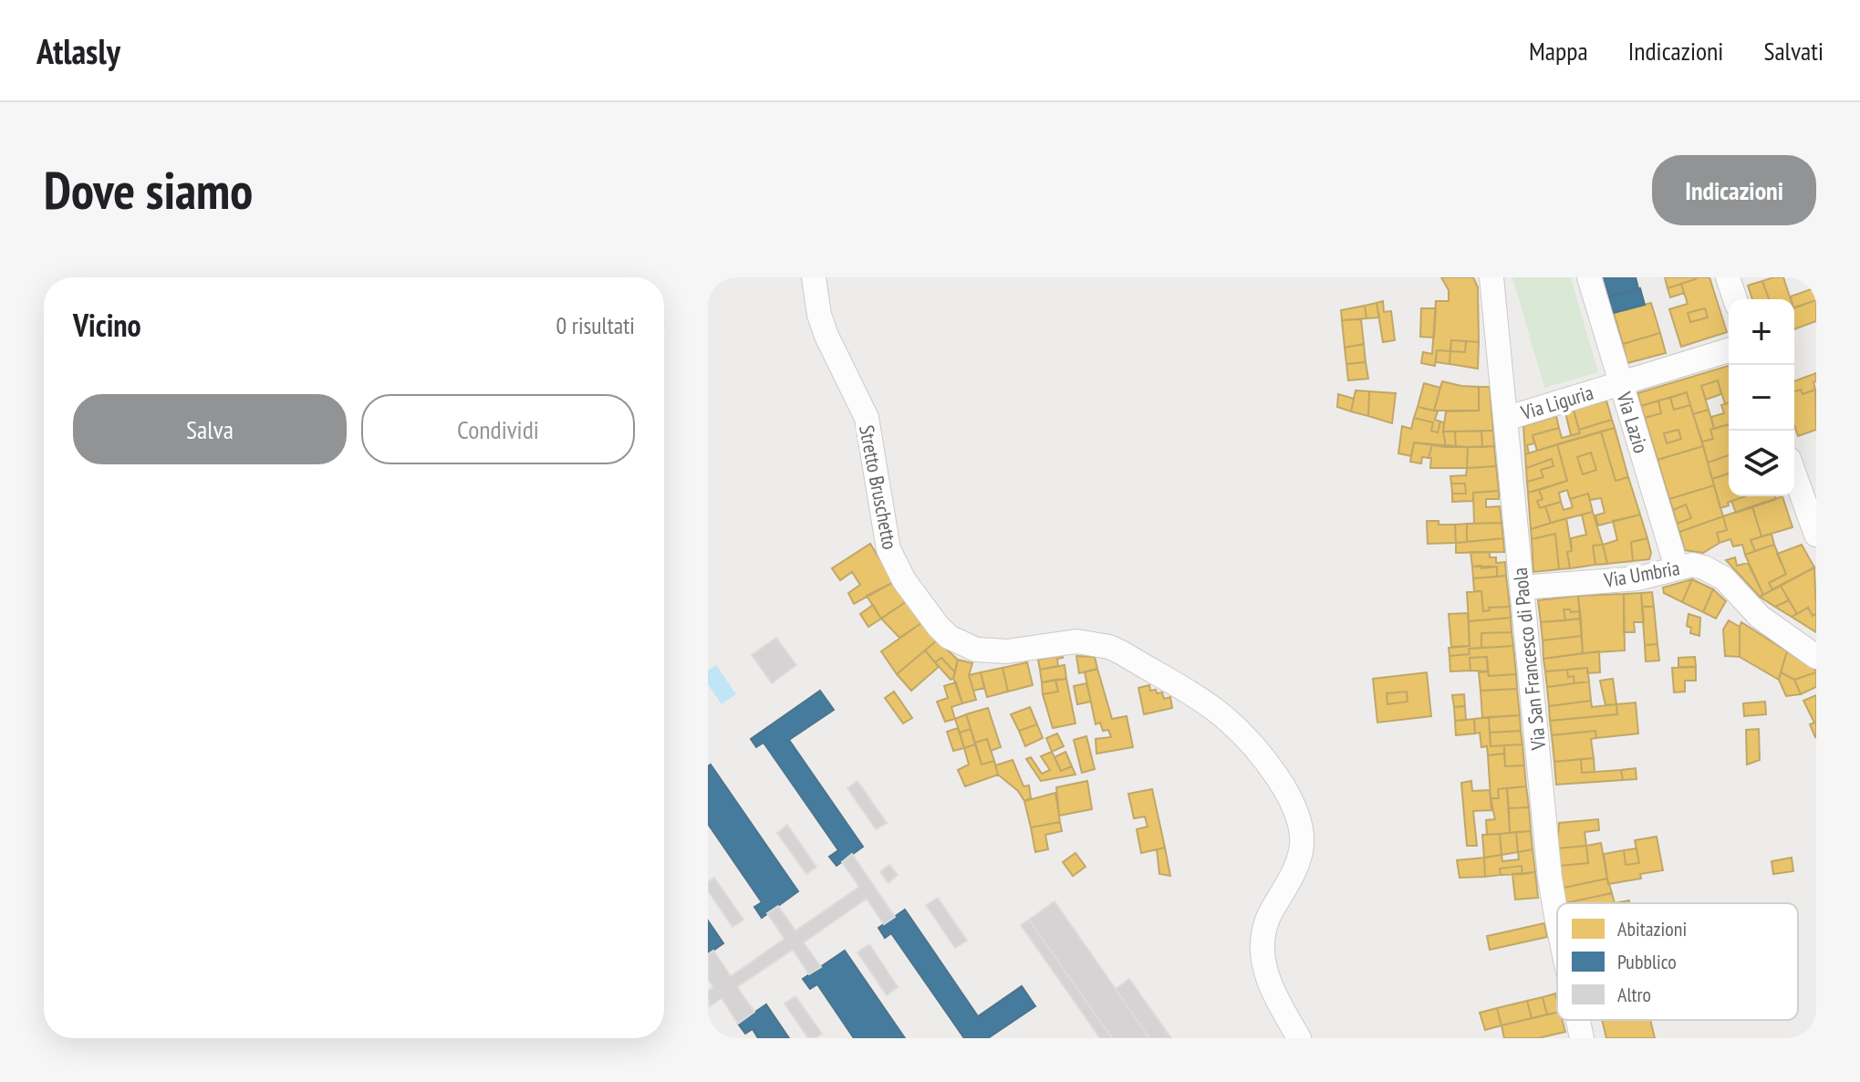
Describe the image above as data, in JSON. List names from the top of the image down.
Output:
{
  "streets": {
    "street": [
      "Via Liguria",
      "Via Lazio",
      "Stretto Bruschetto",
      "Via Umbria",
      "Via San Francesco di Paola"
    ]
  },
  "crossings": [
    ["Via Liguria", "Via Lazio"],
    ["Via Liguria", "Via San Francesco di Paola"],
    ["Via Lazio", "Via Umbria"],
    ["Via Umbria", "Via San Francesco di Paola"]
  ],
  "legend": ["Abitazioni", "Pubblico", "Altro"],
  "page": {
    "header": "Atlasly",
    "nav": ["Mappa", "Indicazioni", "Salvati"],
    "buttons": [
      "Indicazioni",
      ["Salva", "Condividi"]
    ],
    "title": "Dove siamo",
    "heading": ["Vicino", "0 risultati"],
    "map_buttons": ["+", "−"]
  }
}
